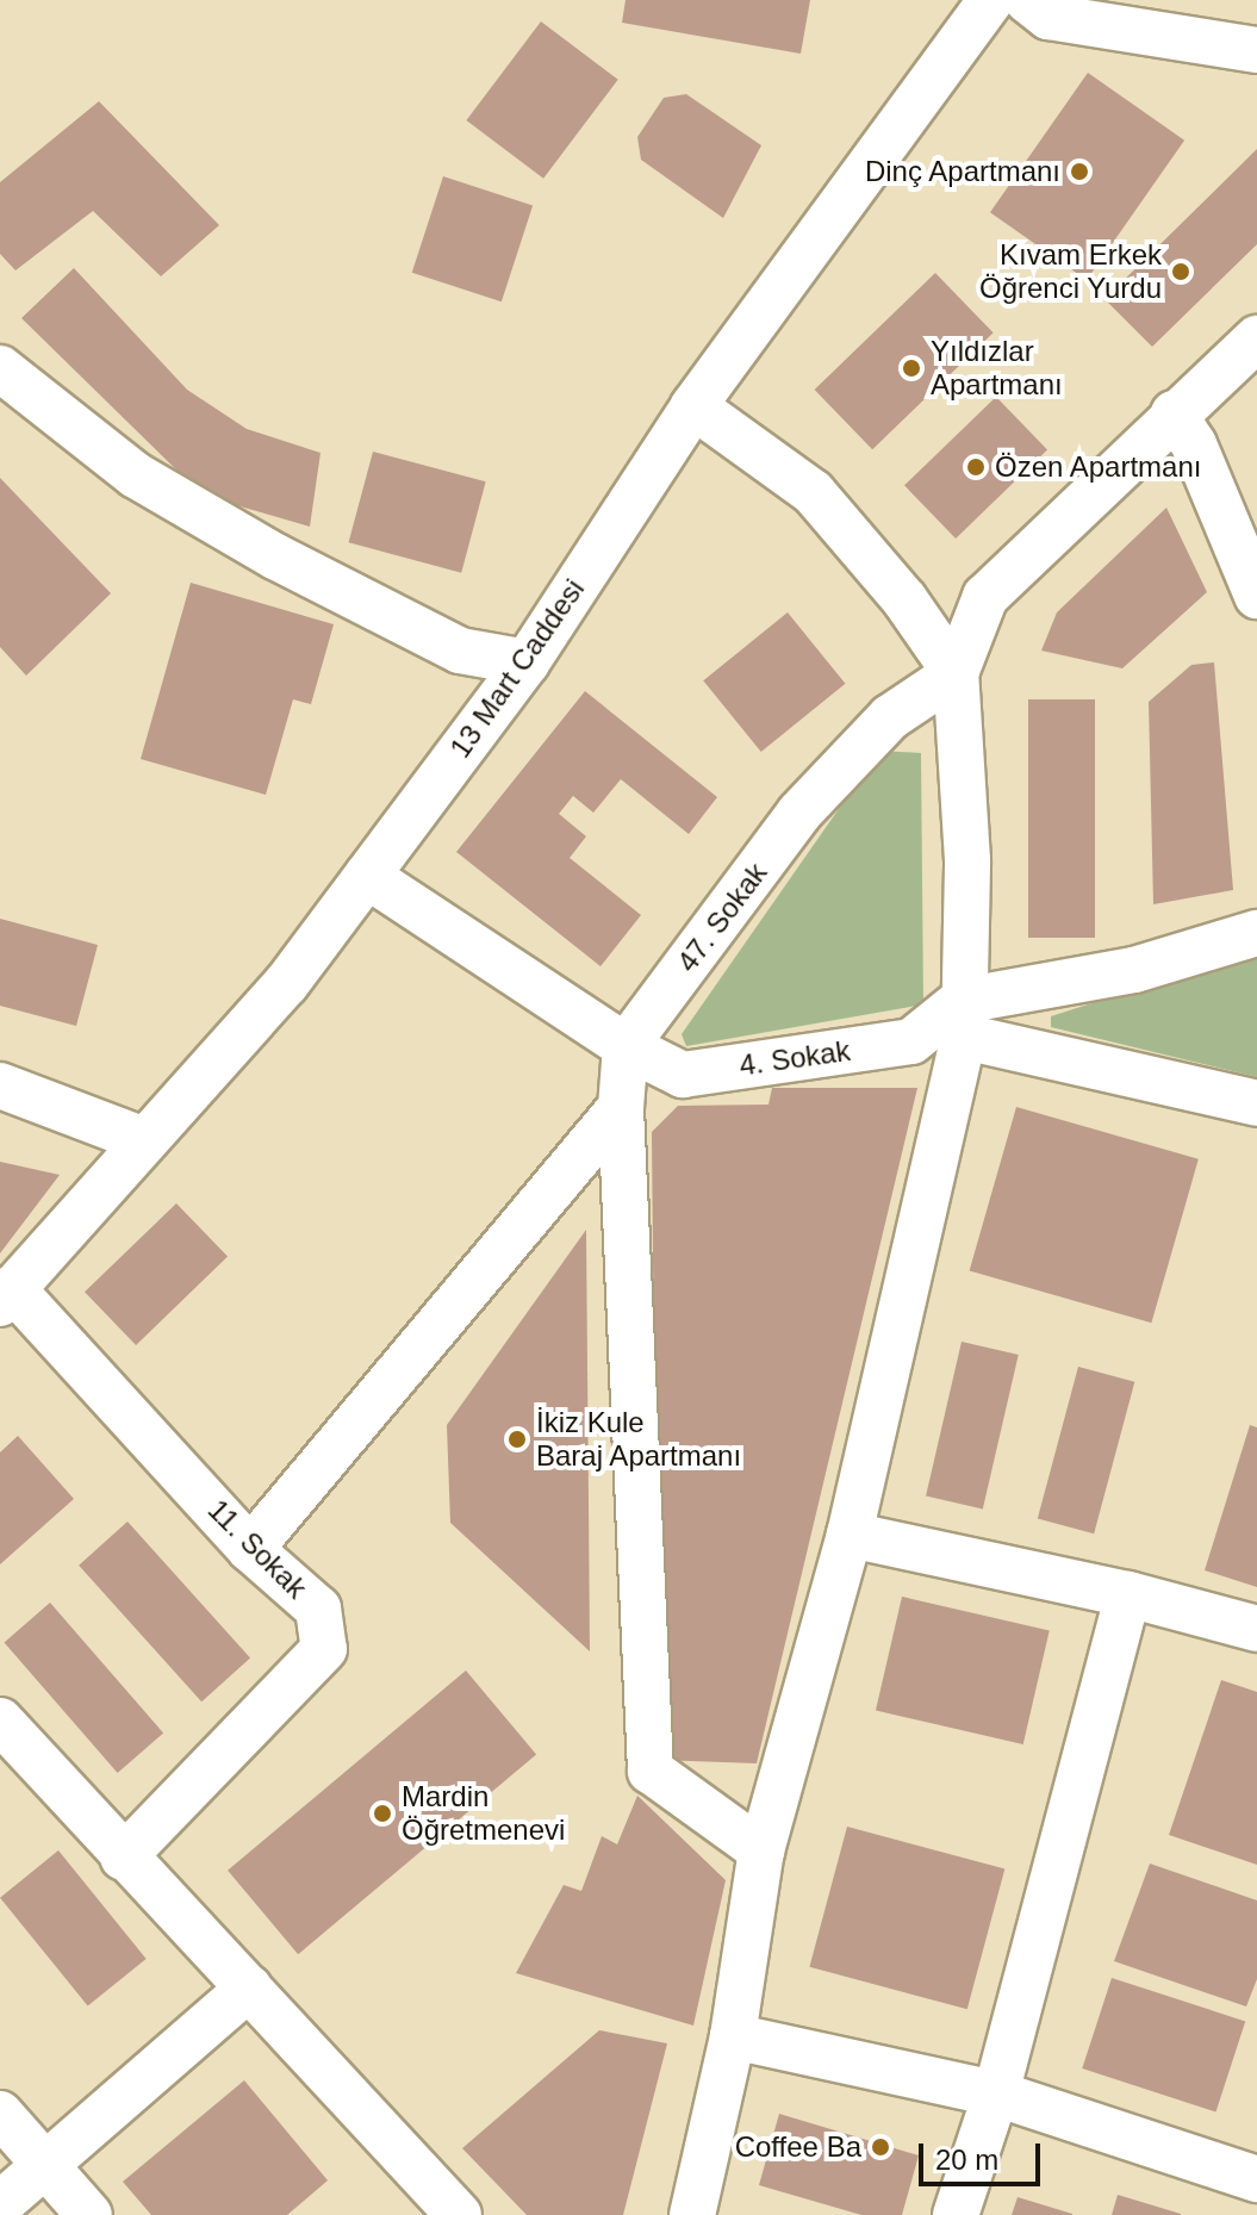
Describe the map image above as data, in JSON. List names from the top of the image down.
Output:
{
  "streets": {
    "street": [
      "13 Mart Caddesi",
      "47. Sokak",
      "4. Sokak",
      "11. Sokak"
    ]
  },
  "crossings": [
    ["13 Mart Caddesi", "4. Sokak"],
    ["13 Mart Caddesi", "11. Sokak"],
    ["47. Sokak", "4. Sokak"]
  ],
  "places": [
    "Dinç Apartmanı",
    "Kıvam Erkek Öğrenci Yurdu",
    "Yıldızlar Apartmanı",
    "Özen Apartmanı",
    "İkiz Kule Baraj Apartmanı",
    "Mardin Öğretmenevi",
    "Coffee Ba"
  ],
  "scale_bar": "20 m"
}
